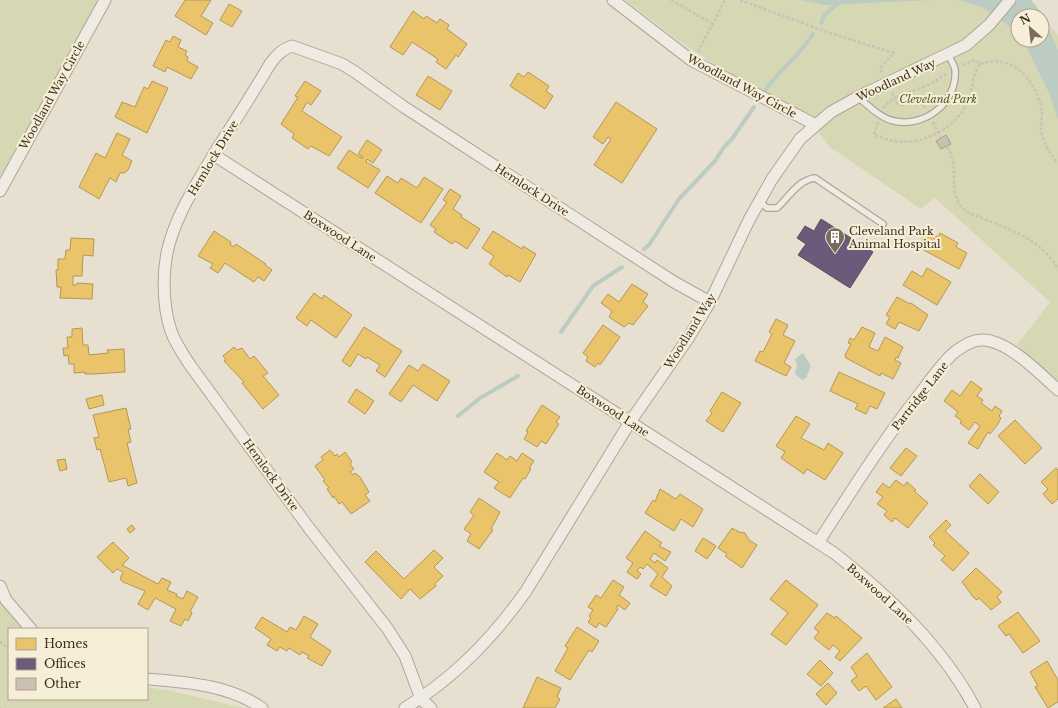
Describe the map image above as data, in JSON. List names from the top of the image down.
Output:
{
  "streets": {
    "street": [
      "Woodland Way",
      "Woodland Way Circle",
      "Hemlock Drive",
      "Boxwood Lane",
      "Partridge Lane"
    ]
  },
  "crossings": [
    ["Woodland Way", "Woodland Way Circle"],
    ["Woodland Way", "Hemlock Drive"],
    ["Woodland Way", "Boxwood Lane"],
    ["Hemlock Drive", "Boxwood Lane"],
    ["Boxwood Lane", "Partridge Lane"]
  ],
  "parks": ["Cleveland Park"],
  "places": {
    "building": ["Cleveland Park Animal Hospital"]
  },
  "legend": ["Homes", "Offices", "Other"],
  "north": "top left"
}
